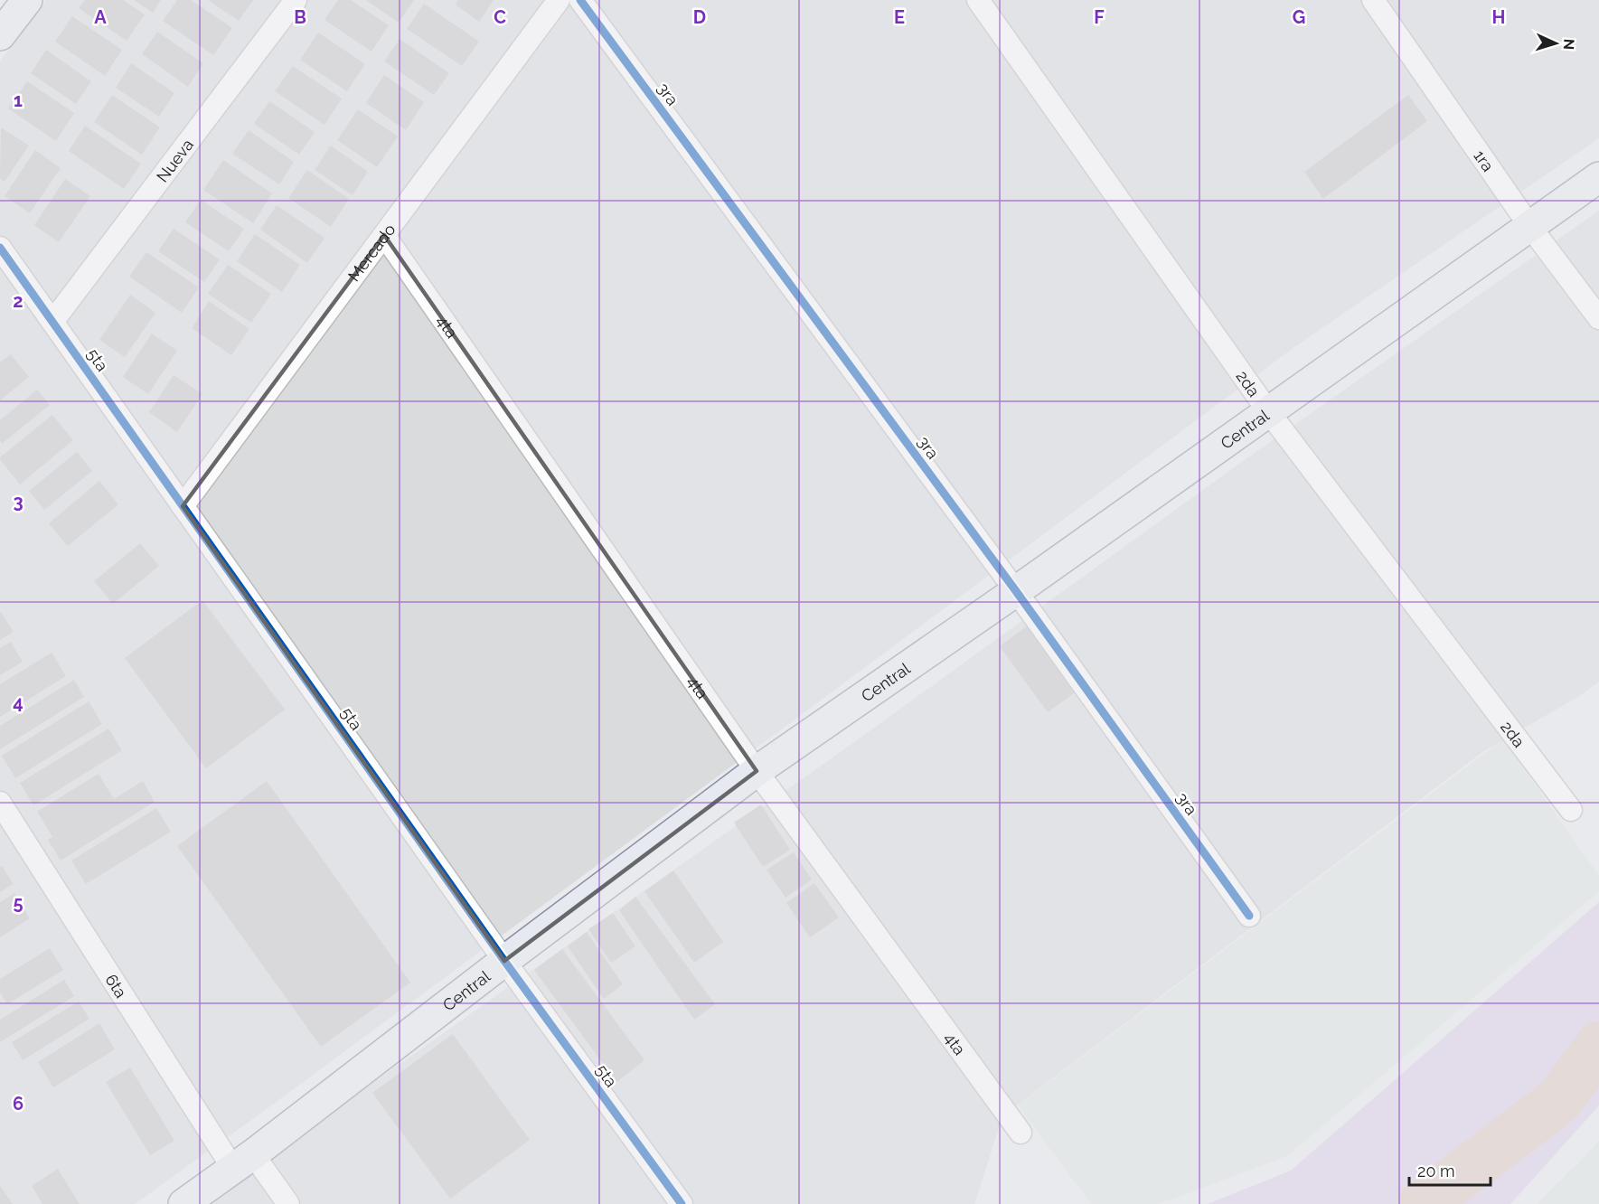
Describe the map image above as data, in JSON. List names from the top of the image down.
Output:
{
  "streets": {
    "main road": ["Central"],
    "street": [
      "3ra",
      "Nueva",
      "1ra",
      "Mercado",
      "4ta",
      "5ta",
      "2da",
      "6ta"
    ]
  },
  "crossings": [
    ["3ra", "Central"],
    ["Nueva", "5ta"],
    ["1ra", "Central"],
    ["Mercado", "4ta"],
    ["Mercado", "5ta"],
    ["4ta", "Central"],
    ["5ta", "Central"],
    ["2da", "Central"],
    ["Central", "6ta"]
  ],
  "scale_bar": "20 m",
  "north": "right",
  "grid": {
    "columns": [
      "A",
      "B",
      "C",
      "D",
      "E",
      "F",
      "G",
      "H"
    ],
    "rows": [
      "1",
      "2",
      "3",
      "4",
      "5",
      "6"
    ]
  }
}
